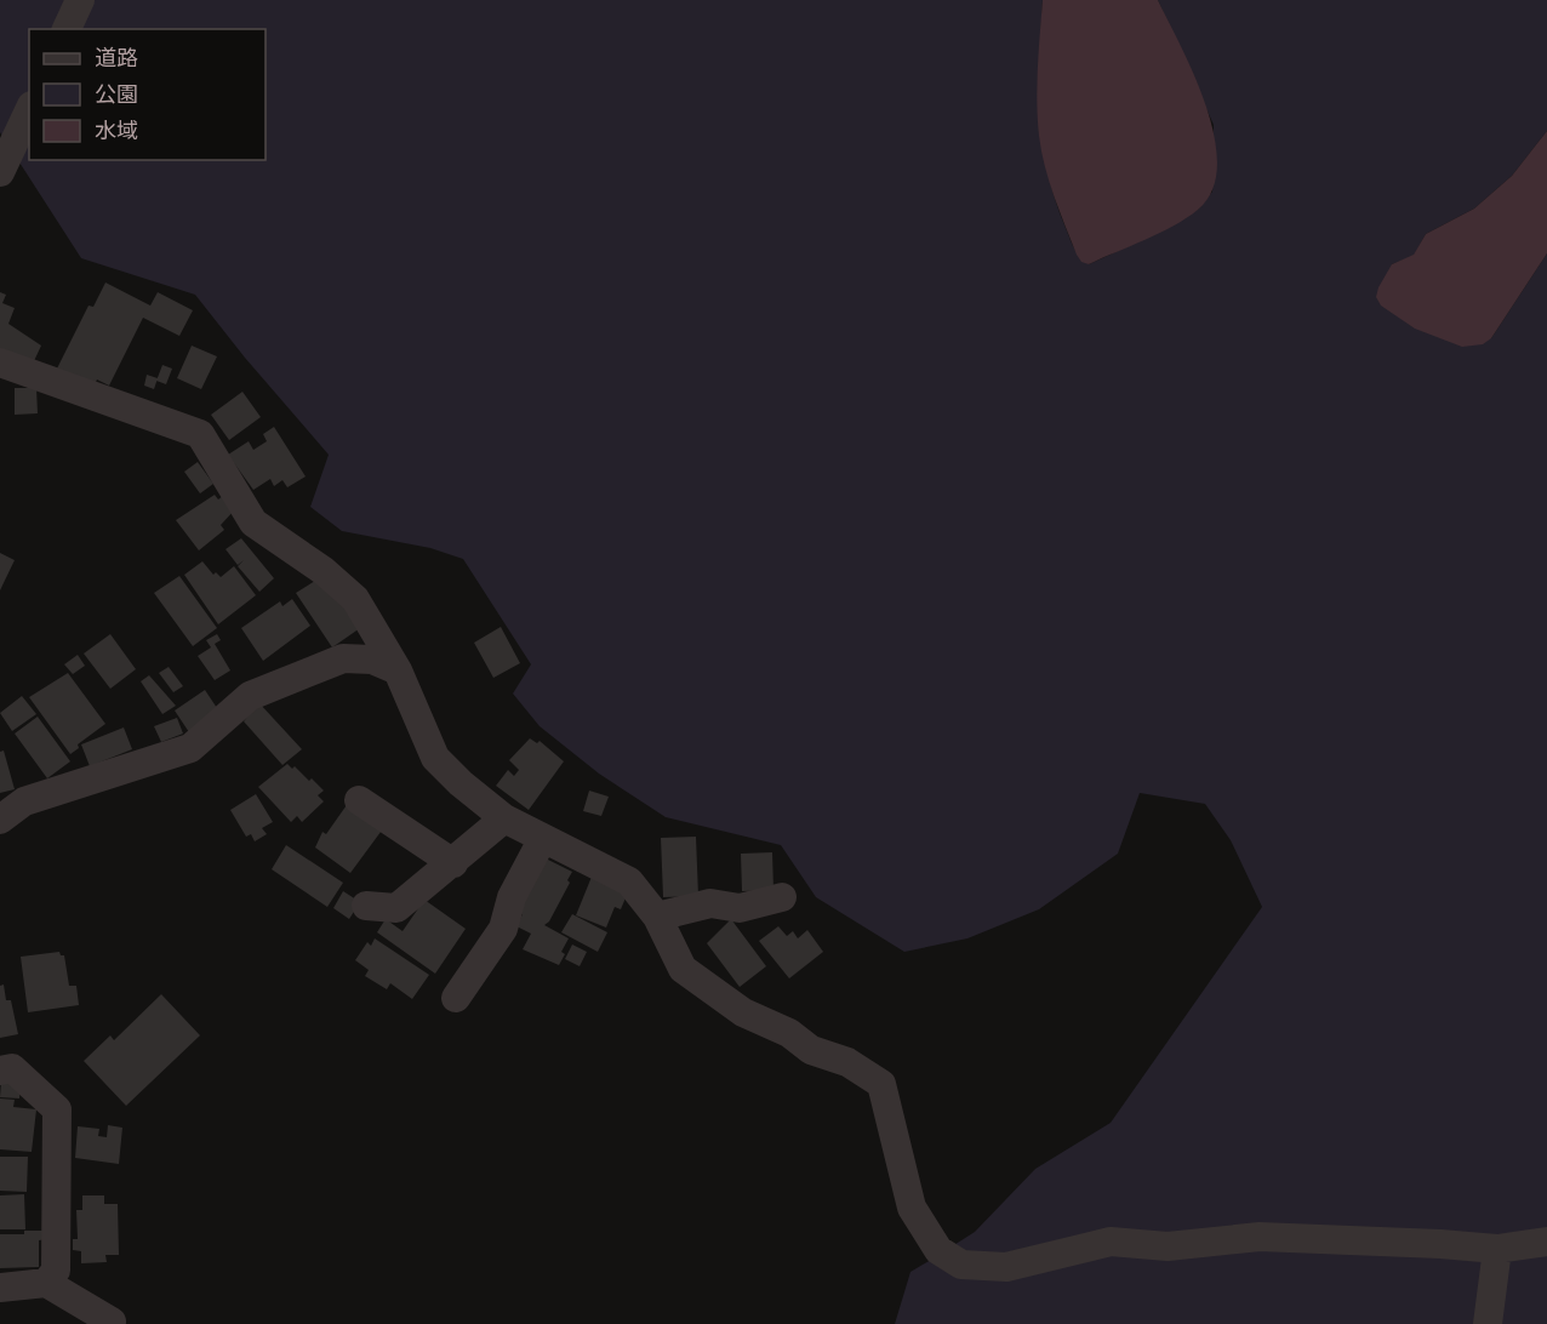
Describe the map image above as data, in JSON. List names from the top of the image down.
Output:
{
  "legend": ["道路", "公園", "水域"]
}
